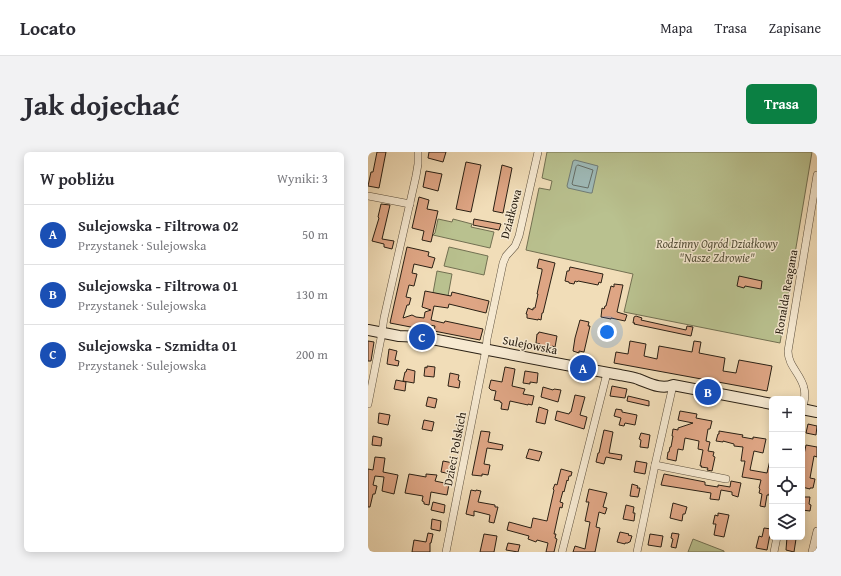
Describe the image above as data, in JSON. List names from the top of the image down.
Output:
{
  "streets": {
    "main road": ["Sulejowska"],
    "street": ["Działkowa", "Ronalda Reagana", "Dzieci Polskich"]
  },
  "crossings": [
    ["Działkowa", "Sulejowska"],
    ["Działkowa", "Dzieci Polskich"],
    ["Sulejowska", "Dzieci Polskich"]
  ],
  "parks": ["Rodzinny Ogród Działkowy \"Nasze Zdrowie\""],
  "page": {
    "header": "Locato",
    "nav": ["Mapa", "Trasa", "Zapisane"],
    "title": "Jak dojechać",
    "buttons": "Trasa",
    "heading": ["W pobliżu", "Wyniki: 3"],
    "list": [
      {
        "mark": "A",
        "name": "Sulejowska - Filtrowa 02",
        "note": "Przystanek · Sulejowska",
        "value": "50 m"
      },
      {
        "mark": "B",
        "name": "Sulejowska - Filtrowa 01",
        "note": "Przystanek · Sulejowska",
        "value": "130 m"
      },
      {
        "mark": "C",
        "name": "Sulejowska - Szmidta 01",
        "note": "Przystanek · Sulejowska",
        "value": "200 m"
      }
    ],
    "pins": ["C", "A", "B"],
    "map_buttons": ["+", "−"]
  }
}
